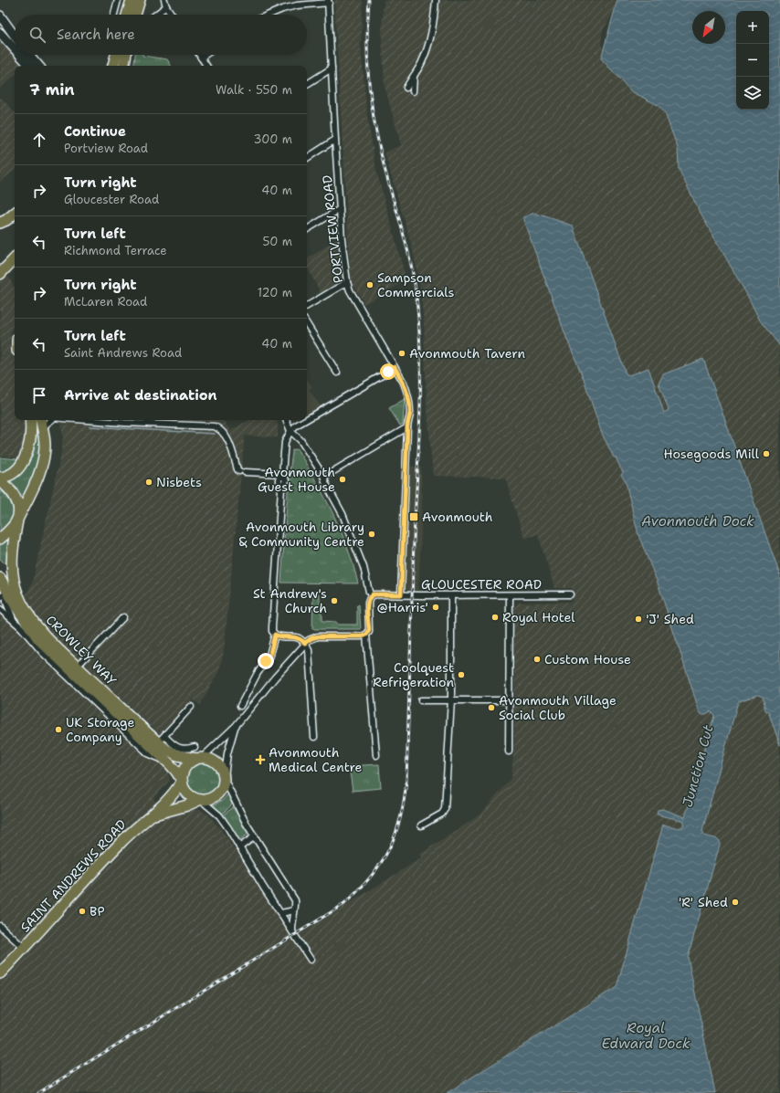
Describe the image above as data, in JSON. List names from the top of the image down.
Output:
{
  "streets": {
    "highway": ["CROWLEY WAY", "SAINT ANDREWS ROAD"],
    "street": ["PORTVIEW ROAD", "GLOUCESTER ROAD"]
  },
  "crossings": [
    ["PORTVIEW ROAD", "GLOUCESTER ROAD"],
    ["CROWLEY WAY", "SAINT ANDREWS ROAD"]
  ],
  "water": ["Avonmouth Dock", "Junction Cut", "Royal Edward Dock"],
  "places": {
    "other": [
      "Sampson Commercials",
      "Avonmouth Tavern",
      "Hosegoods Mill",
      "Avonmouth Guest House",
      "Nisbets",
      "Avonmouth Library & Community Centre",
      "St Andrew's Church",
      "@Harris'",
      "Royal Hotel",
      "'J' Shed",
      "Custom House",
      "Coolquest Refrigeration",
      "Avonmouth Village Social Club",
      "UK Storage Company",
      "'R' Shed",
      "BP"
    ],
    "transit": ["Avonmouth"],
    "health": ["Avonmouth Medical Centre"]
  },
  "north": "bottom left",
  "page": {
    "map_buttons": ["+", "−"],
    "search": "Search here",
    "heading": ["7 min", "Walk · 550 m"],
    "list": [
      ["Continue", "Portview Road", "300 m"],
      ["Turn right", "Gloucester Road", "40 m"],
      ["Turn left", "Richmond Terrace", "50 m"],
      ["Turn right", "McLaren Road", "120 m"],
      ["Turn left", "Saint Andrews Road", "40 m"],
      "Arrive at destination"
    ]
  }
}
